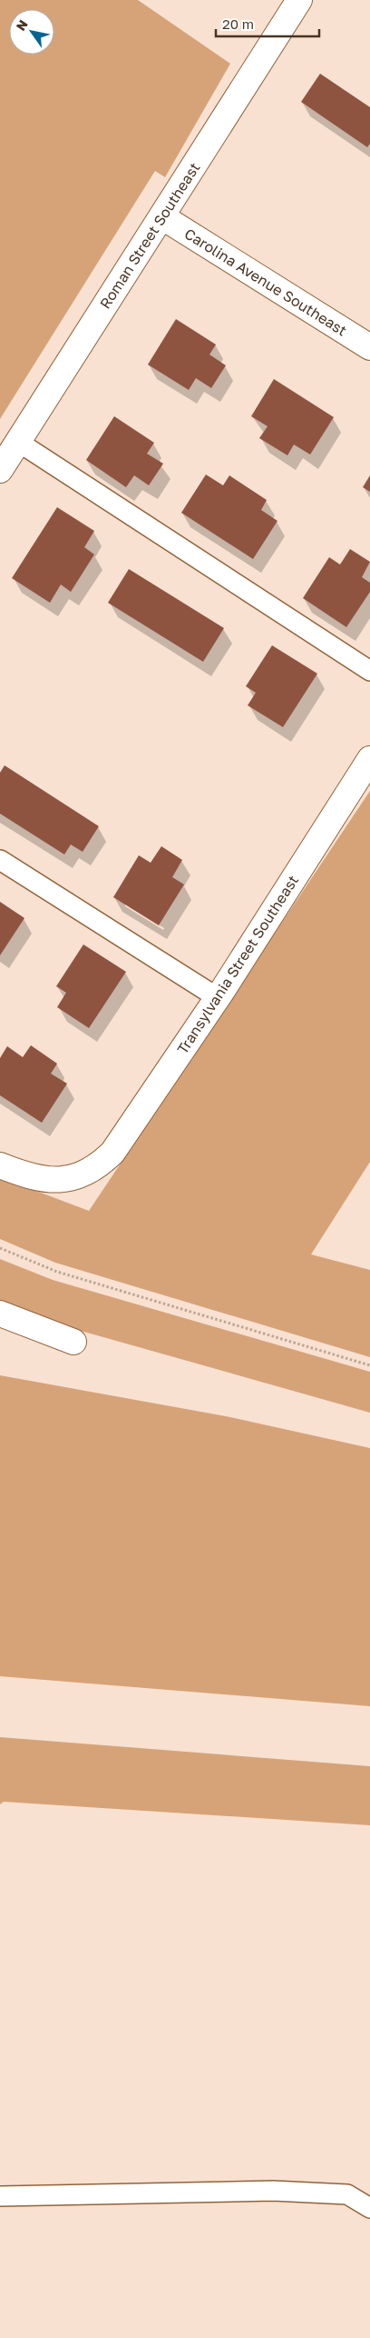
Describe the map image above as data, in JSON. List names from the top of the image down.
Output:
{
  "streets": {
    "street": ["Roman Street Southeast", "Carolina Avenue Southeast", "Transylvania Street Southeast"]
  },
  "crossings": [
    ["Roman Street Southeast", "Carolina Avenue Southeast"]
  ],
  "scale_bar": "20 m",
  "north": "top left"
}
